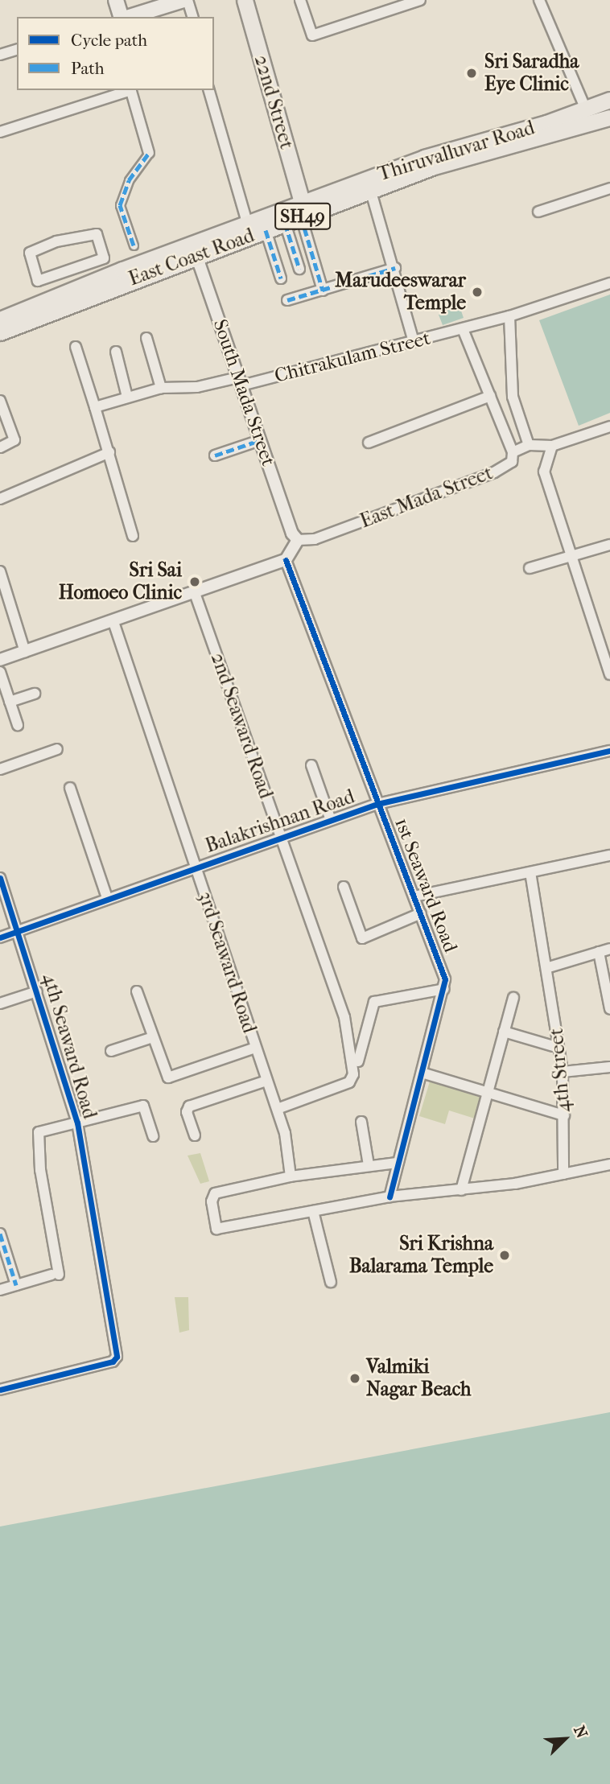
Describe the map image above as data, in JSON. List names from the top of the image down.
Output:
{
  "streets": {
    "main road": [
      "22nd Street",
      "Thiruvalluvar Road",
      "SH49",
      "East Coast Road"
    ],
    "street": [
      "Chitrakulam Street",
      "South Mada Street",
      "East Mada Street",
      "2nd Seaward Road",
      "Balakrishnan Road",
      "1st Seaward Road",
      "3rd Seaward Road",
      "4th Seaward Road",
      "4th Street"
    ]
  },
  "crossings": [
    ["22nd Street", "East Coast Road"],
    ["Thiruvalluvar Road", "East Coast Road"],
    ["East Coast Road", "South Mada Street"],
    ["Chitrakulam Street", "South Mada Street"],
    ["South Mada Street", "East Mada Street"],
    ["2nd Seaward Road", "Balakrishnan Road"],
    ["2nd Seaward Road", "3rd Seaward Road"],
    ["Balakrishnan Road", "1st Seaward Road"],
    ["Balakrishnan Road", "3rd Seaward Road"],
    ["Balakrishnan Road", "4th Seaward Road"]
  ],
  "places": [
    "Sri Saradha Eye Clinic",
    "Marudeeswarar Temple",
    "Sri Sai Homoeo Clinic",
    "Sri Krishna Balarama Temple",
    "Valmiki Nagar Beach"
  ],
  "legend": ["Cycle path", "Path"],
  "north": "top right"
}
